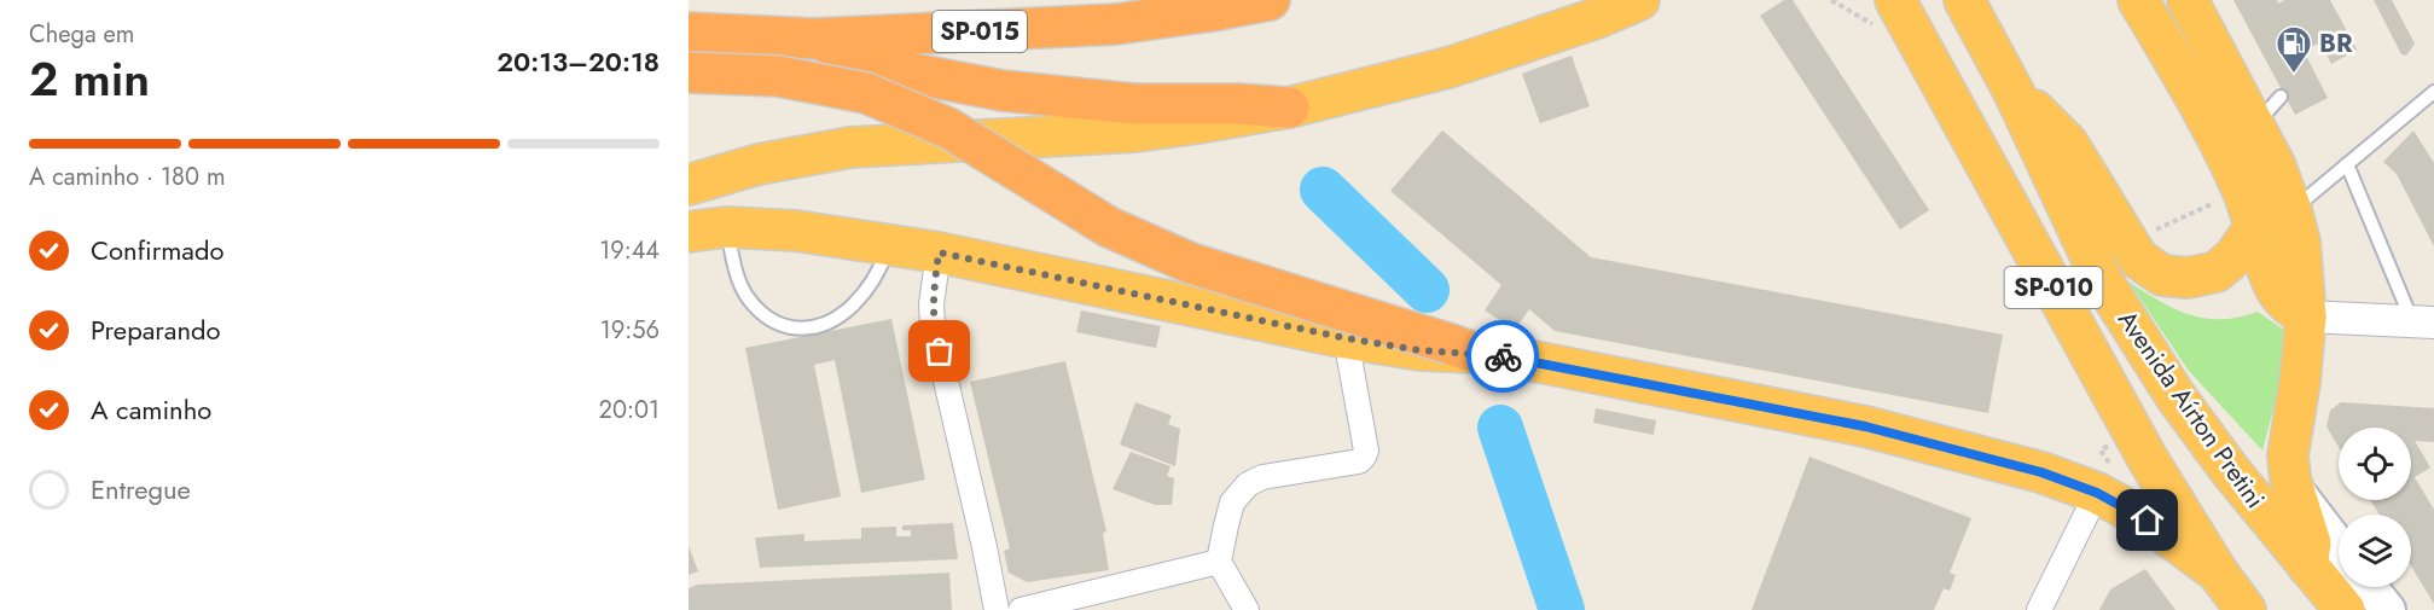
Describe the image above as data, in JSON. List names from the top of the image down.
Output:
{
  "streets": {
    "highway": ["SP-015", "SP-010", "Avenida Aírton Pretini"]
  },
  "places": {
    "fuel station": ["BR"]
  },
  "page": {
    "heading": ["2 min", "Chega em", "20:13–20:18"],
    "bar": "A caminho · 180 m",
    "list": [
      ["Confirmado", "19:44"],
      ["Preparando", "19:56"],
      ["A caminho", "20:01"],
      "Entregue"
    ]
  }
}
